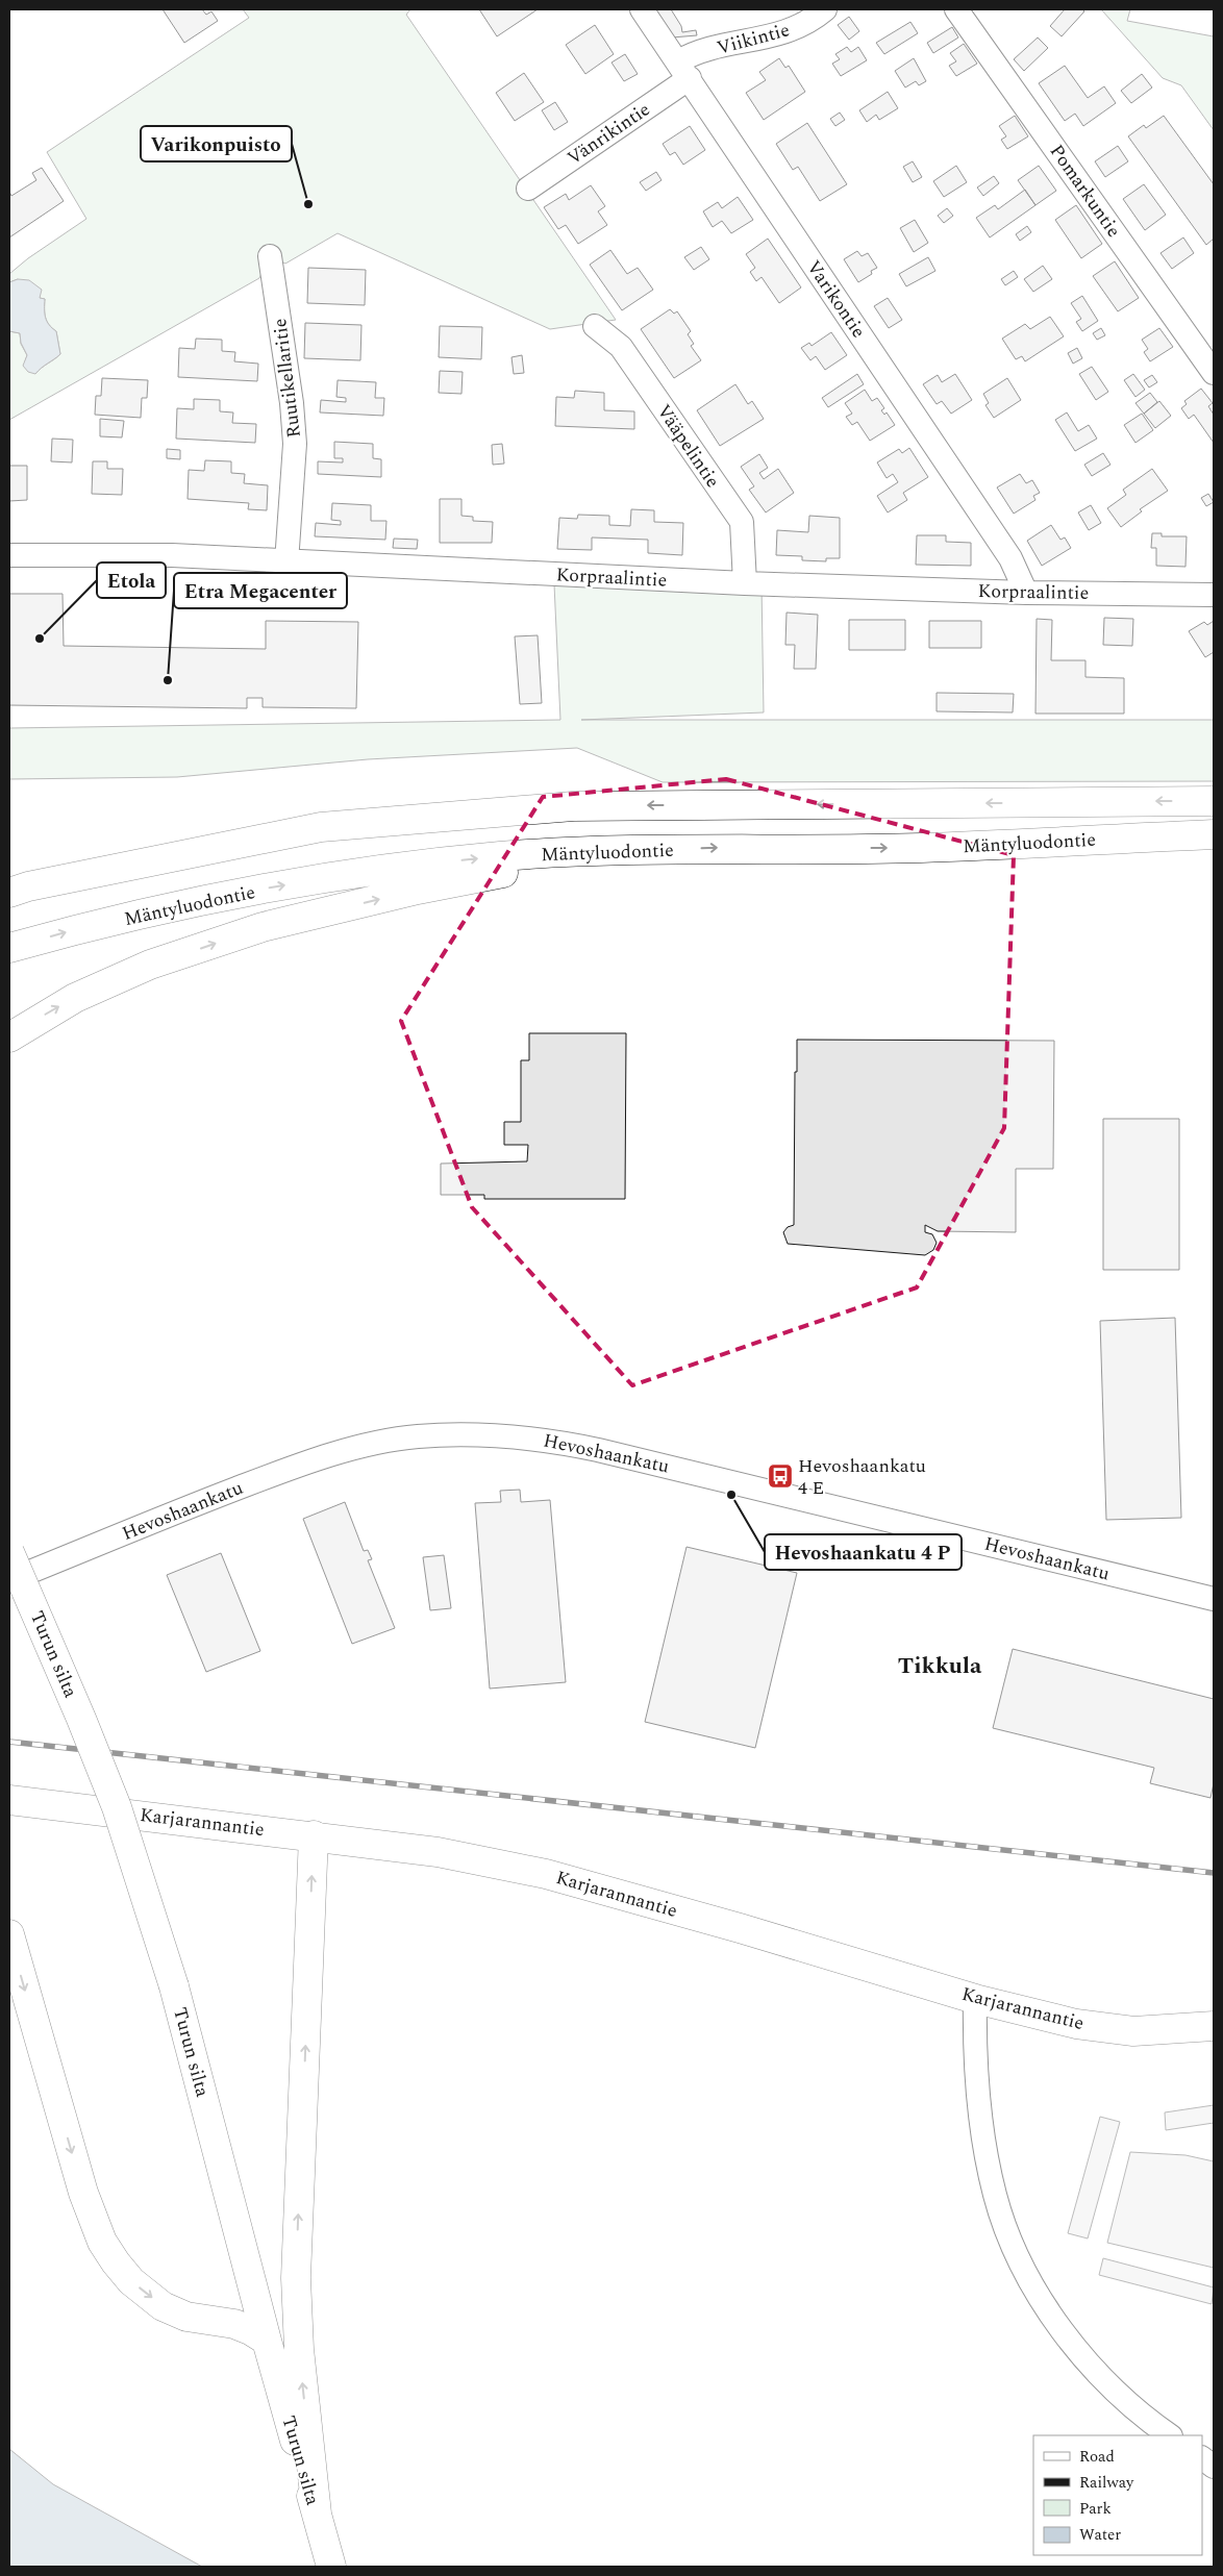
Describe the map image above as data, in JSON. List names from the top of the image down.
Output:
{
  "streets": {
    "main road": ["Mäntyluodontie", "Turun silta", "Karjarannantie"],
    "street": [
      "Viikintie",
      "Vänrikintie",
      "Pomarkuntie",
      "Varikontie",
      "Ruutikellaritie",
      "Vääpelintie",
      "Korpraalintie",
      "Hevoshaankatu"
    ]
  },
  "crossings": [
    ["Viikintie", "Vänrikintie"],
    ["Viikintie", "Varikontie"],
    ["Vänrikintie", "Varikontie"],
    ["Varikontie", "Korpraalintie"],
    ["Ruutikellaritie", "Korpraalintie"],
    ["Vääpelintie", "Korpraalintie"]
  ],
  "districts": ["Tikkula"],
  "places": {
    "other": [
      "Varikonpuisto",
      "Etola",
      "Etra Megacenter",
      "Hevoshaankatu 4 P"
    ],
    "bus stop": ["Hevoshaankatu 4 E"]
  },
  "legend": [
    "Road",
    "Railway",
    "Park",
    "Water"
  ]
}
